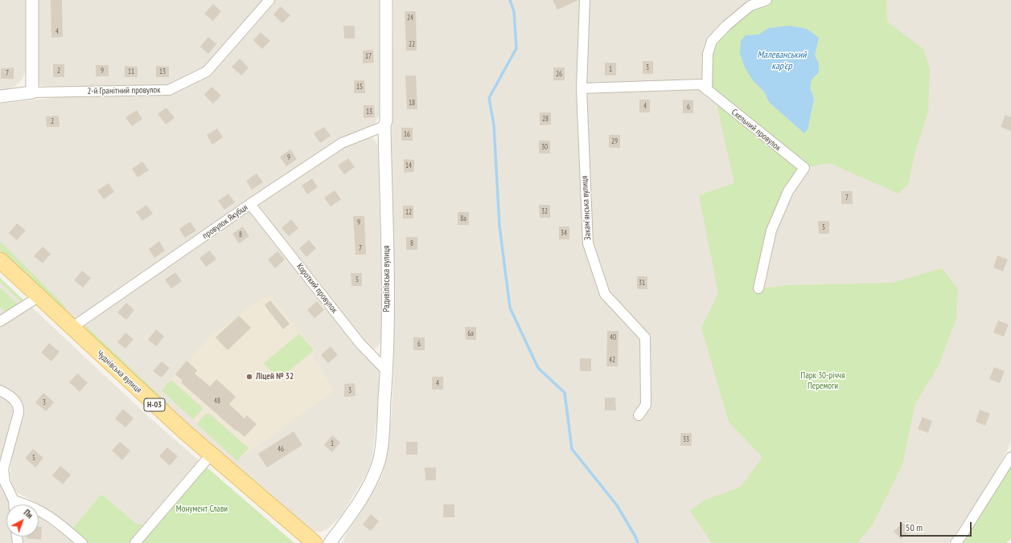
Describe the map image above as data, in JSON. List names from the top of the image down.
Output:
{
  "streets": {
    "main road": ["Чуднівська вулиця", "Н-03"],
    "street": [
      "2-й Гранітний провулок",
      "Скельний провулок",
      "Закамʼянська вулиця",
      "провулок Якубця",
      "Радивілівська вулиця",
      "Короткий провулок"
    ]
  },
  "crossings": [
    ["Скельний провулок", "Закамʼянська вулиця"],
    ["провулок Якубця", "Радивілівська вулиця"],
    ["провулок Якубця", "Короткий провулок"],
    ["провулок Якубця", "Чуднівська вулиця"],
    ["Радивілівська вулиця", "Короткий провулок"]
  ],
  "water": ["Малеванський кар'єр"],
  "parks": ["Парк 30-річчя Перемоги", "Монумент Слави"],
  "places": ["Ліцей № 32"],
  "house_numbers": [
    "24",
    "4",
    "22",
    "17",
    "3",
    "1",
    "2",
    "9",
    "11",
    "13",
    "7",
    "26",
    "15",
    "18",
    "4",
    "6",
    "13",
    "28",
    "2",
    "16",
    "29",
    "30",
    "9",
    "14",
    "7",
    "32",
    "12",
    "8а",
    "9",
    "5",
    "34",
    "8",
    "8",
    "7",
    "5",
    "31",
    "6а",
    "40",
    "6",
    "42",
    "4",
    "3",
    "48",
    "3",
    "33",
    "1",
    "46",
    "5"
  ],
  "scale_bar": "50 m",
  "north": "top right"
}
